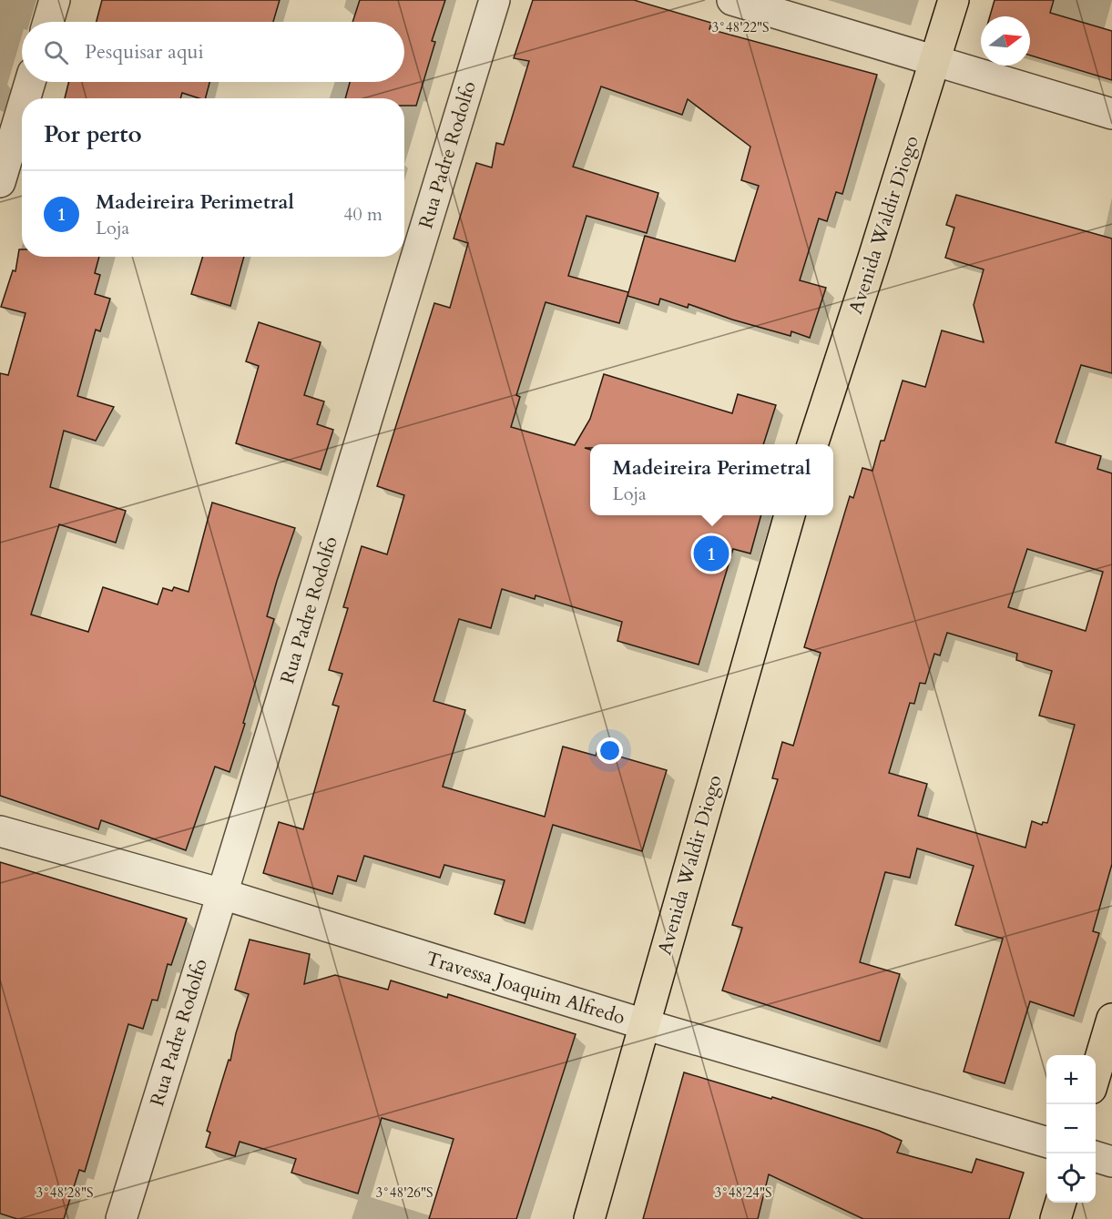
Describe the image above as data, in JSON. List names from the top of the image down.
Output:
{
  "streets": {
    "main road": ["Avenida Waldir Diogo"],
    "street": ["Rua Padre Rodolfo", "Travessa Joaquim Alfredo"]
  },
  "crossings": [
    ["Rua Padre Rodolfo", "Travessa Joaquim Alfredo"],
    ["Avenida Waldir Diogo", "Travessa Joaquim Alfredo"]
  ],
  "north": "right",
  "page": {
    "search": "Pesquisar aqui",
    "heading": "Por perto",
    "list": [
      {
        "mark": "1",
        "name": "Madeireira Perimetral",
        "note": "Loja",
        "value": "40 m"
      }
    ],
    "popup": ["Madeireira Perimetral", "Loja"],
    "pins": "1",
    "map_buttons": ["+", "−"]
  },
  "coordinates": [
    "3°48'22\"S",
    "3°48'28\"S",
    "3°48'26\"S",
    "3°48'24\"S"
  ]
}
